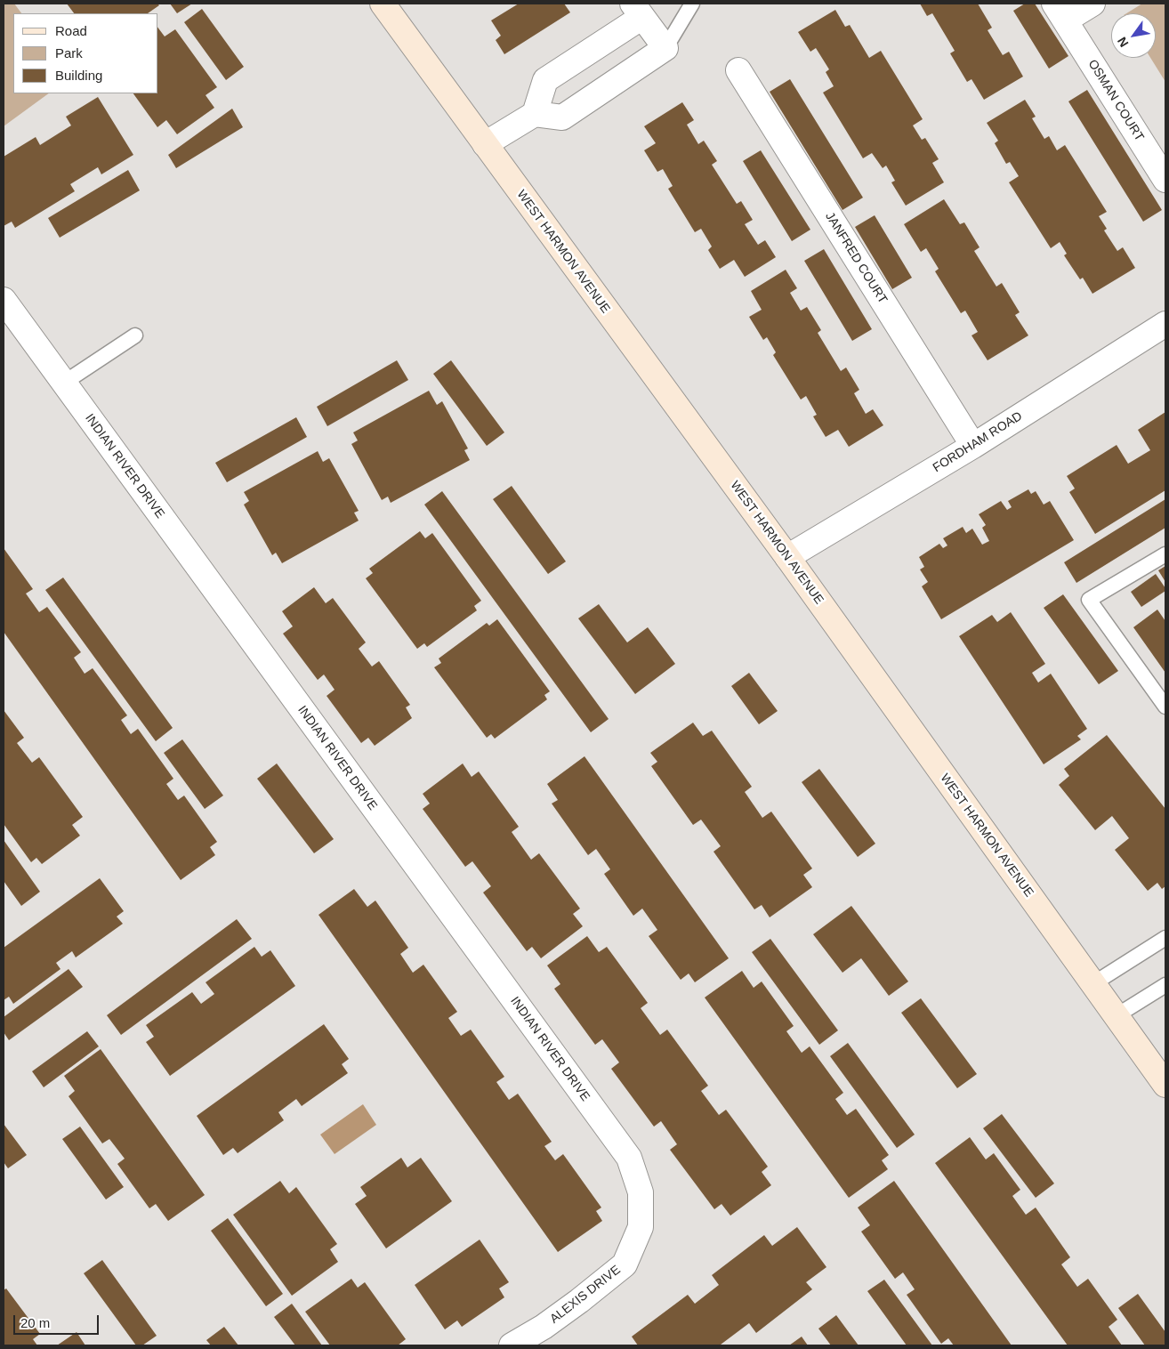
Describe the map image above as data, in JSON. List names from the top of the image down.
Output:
{
  "streets": {
    "main road": ["WEST HARMON AVENUE"],
    "street": [
      "OSMAN COURT",
      "JANFRED COURT",
      "FORDHAM ROAD",
      "INDIAN RIVER DRIVE",
      "ALEXIS DRIVE"
    ]
  },
  "crossings": [
    ["WEST HARMON AVENUE", "FORDHAM ROAD"],
    ["JANFRED COURT", "FORDHAM ROAD"],
    ["INDIAN RIVER DRIVE", "ALEXIS DRIVE"]
  ],
  "legend": ["Road", "Park", "Building"],
  "scale_bar": "20 m",
  "north": "bottom left"
}
